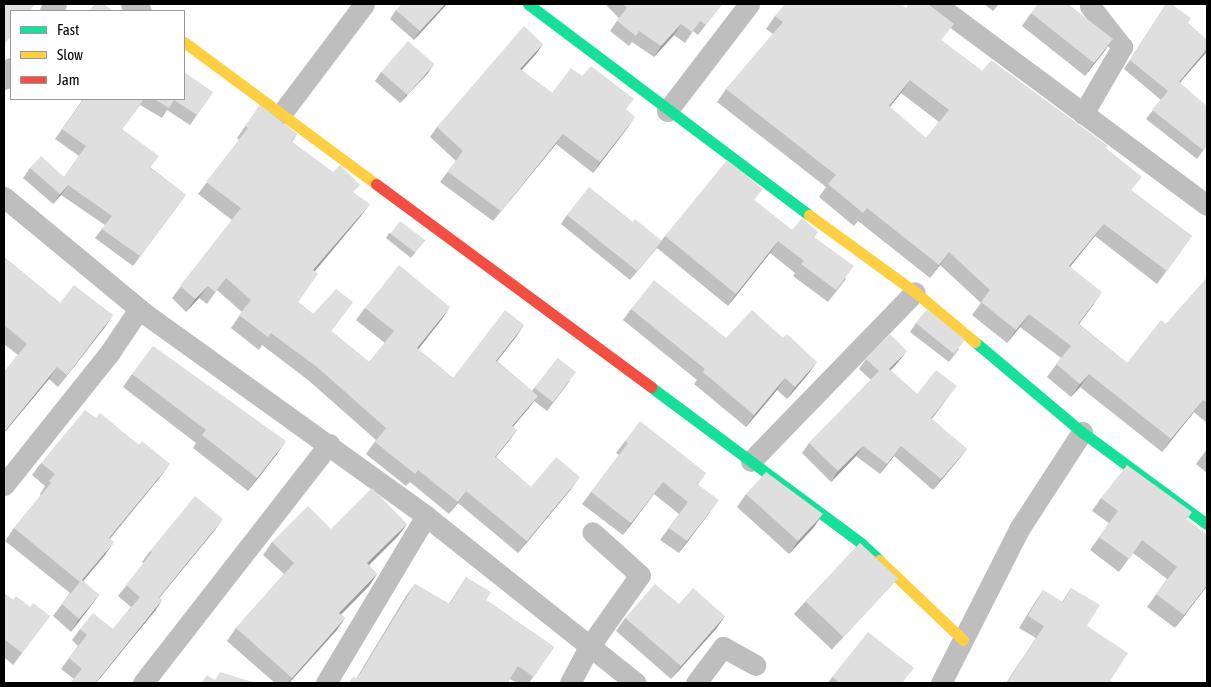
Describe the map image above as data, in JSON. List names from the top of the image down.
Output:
{
  "legend": ["Fast", "Slow", "Jam"]
}
